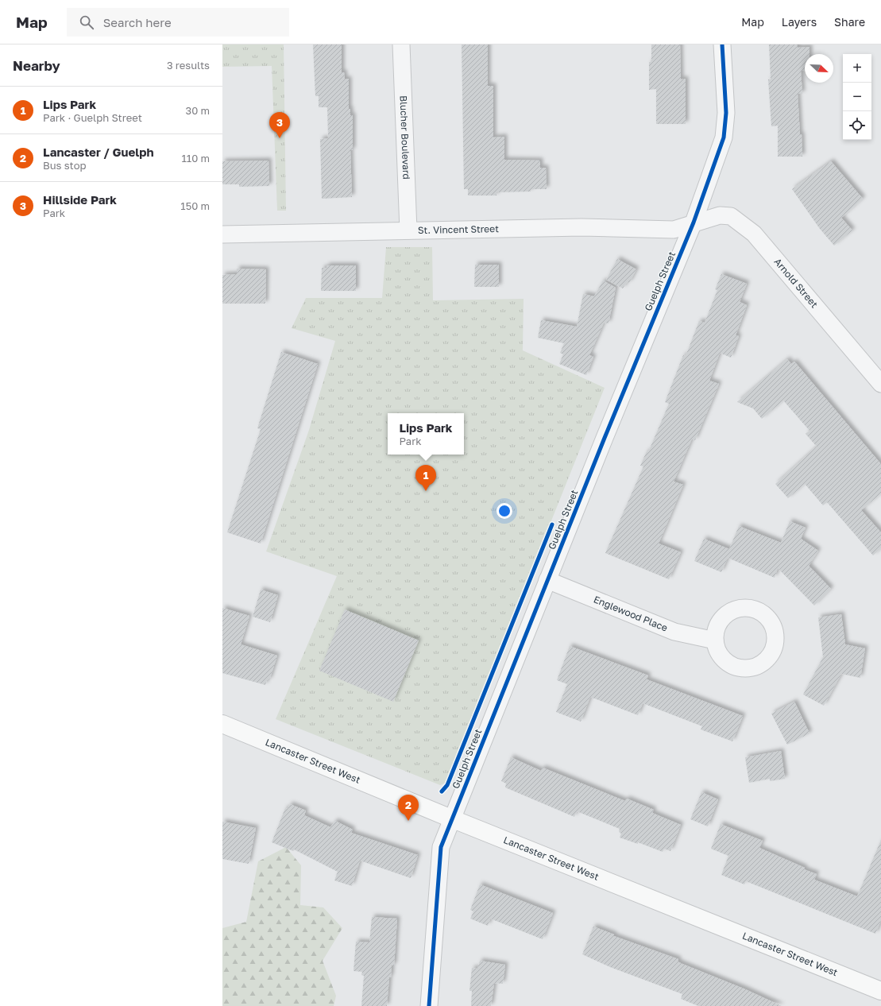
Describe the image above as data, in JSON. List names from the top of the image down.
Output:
{
  "streets": {
    "main road": ["Lancaster Street West"],
    "street": [
      "Blucher Boulevard",
      "St. Vincent Street",
      "Guelph Street",
      "Arnold Street",
      "Englewood Place"
    ]
  },
  "crossings": [
    ["Blucher Boulevard", "St. Vincent Street"],
    ["St. Vincent Street", "Guelph Street"],
    ["St. Vincent Street", "Arnold Street"],
    ["Guelph Street", "Arnold Street"],
    ["Guelph Street", "Englewood Place"],
    ["Guelph Street", "Lancaster Street West"]
  ],
  "north": "bottom right",
  "page": {
    "header": "Map",
    "search": "Search here",
    "nav": ["Map", "Layers", "Share"],
    "heading": ["Nearby", "3 results"],
    "map_buttons": ["+", "−"],
    "list": [
      {
        "mark": "1",
        "name": "Lips Park",
        "note": "Park · Guelph Street",
        "value": "30 m"
      },
      {
        "mark": "2",
        "name": "Lancaster / Guelph",
        "note": "Bus stop",
        "value": "110 m"
      },
      {
        "mark": "3",
        "name": "Hillside Park",
        "note": "Park",
        "value": "150 m"
      }
    ],
    "pins": ["3", "1", "2"],
    "popup": ["Lips Park", "Park"]
  }
}
